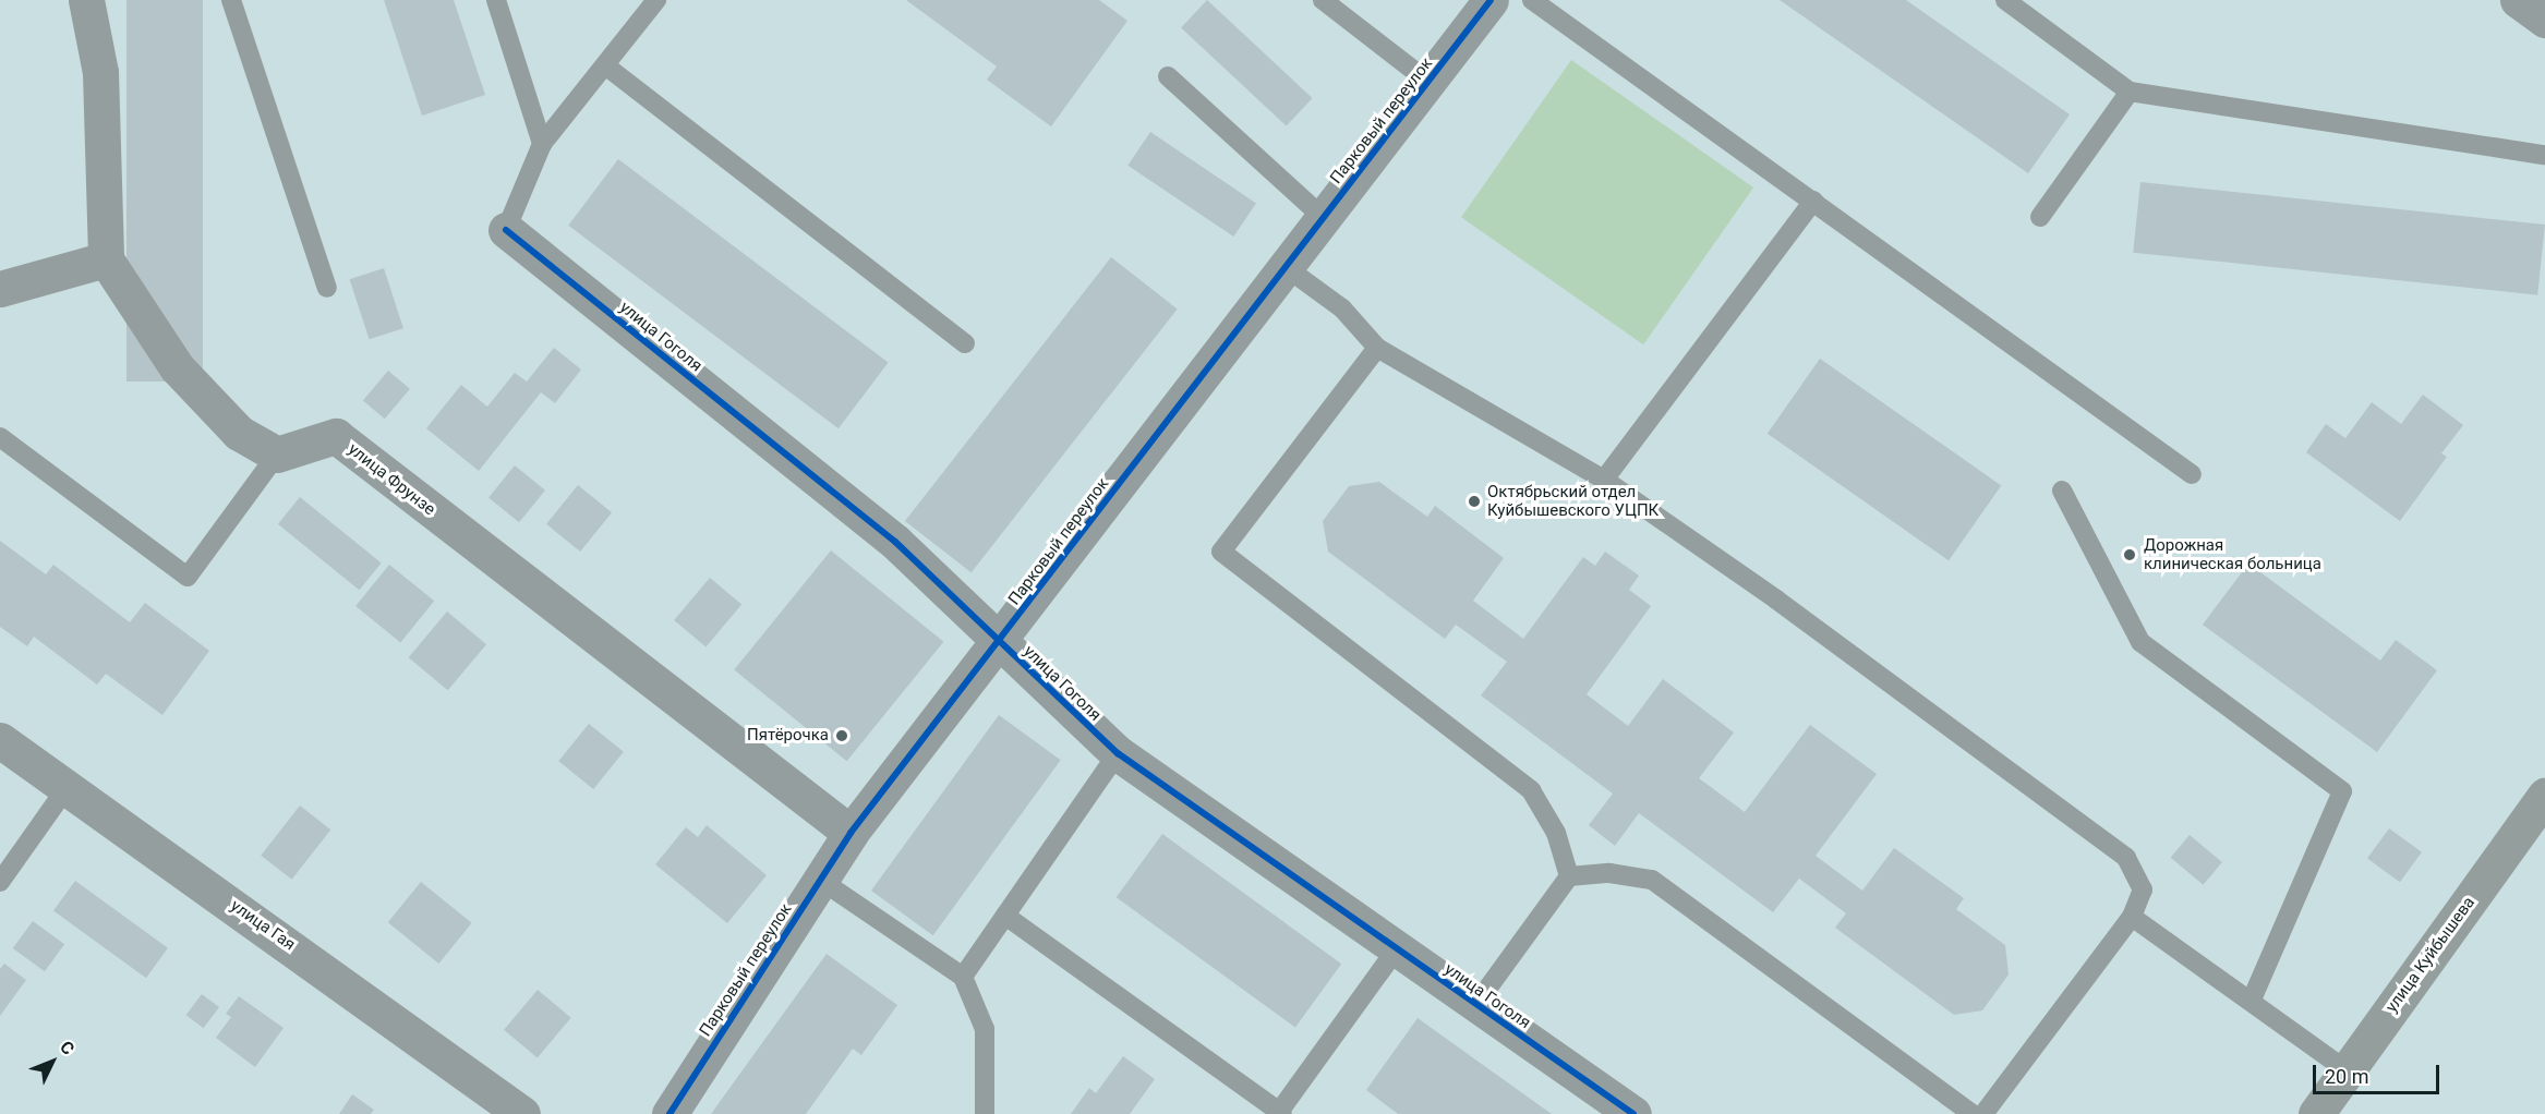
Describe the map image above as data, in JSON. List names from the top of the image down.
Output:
{
  "streets": {
    "main road": ["улица Куйбышева"],
    "street": [
      "Парковый переулок",
      "улица Гоголя",
      "улица Фрунзе",
      "улица Гая"
    ]
  },
  "crossings": [
    ["Парковый переулок", "улица Гоголя"],
    ["Парковый переулок", "улица Фрунзе"]
  ],
  "places": ["Октябрьский отдел Куйбышевского УЦПК", "Дорожная клиническая больница", "Пятёрочка"],
  "scale_bar": "20 m",
  "north": "top right"
}
